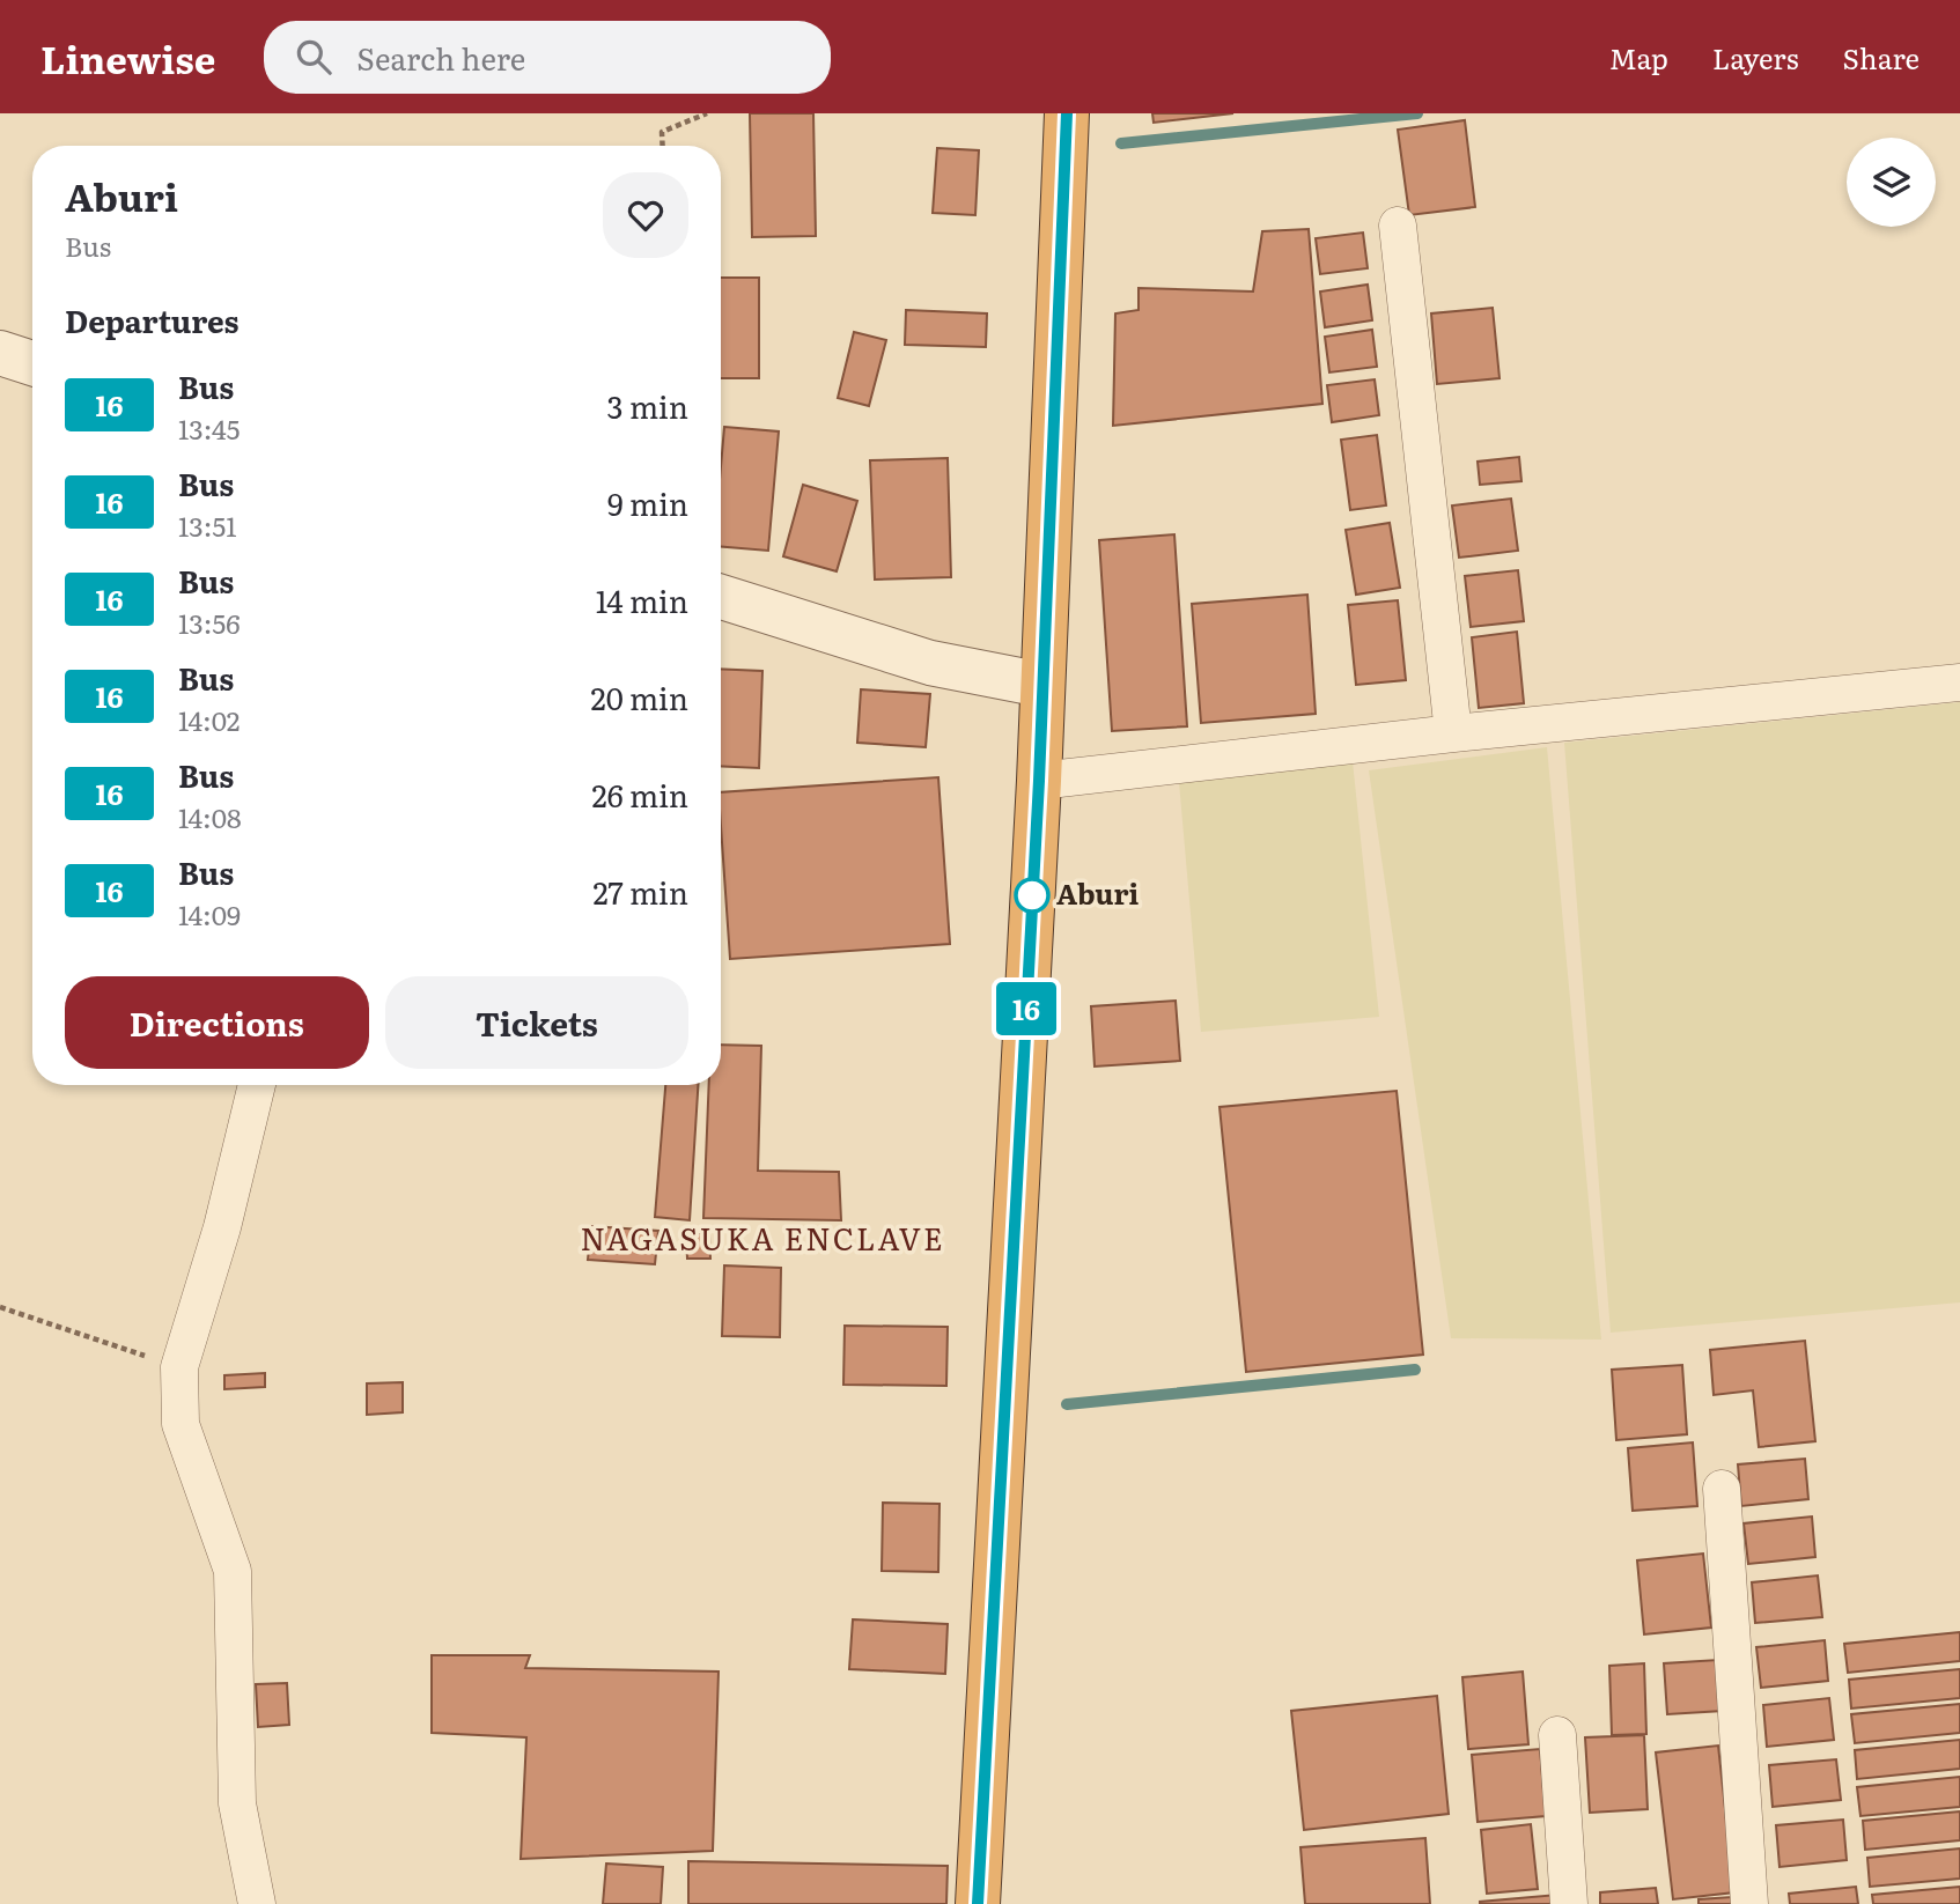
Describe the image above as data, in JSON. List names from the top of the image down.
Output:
{
  "districts": ["NAGASUKA ENCLAVE"],
  "places": ["Aburi"],
  "lines": ["bus line 16"],
  "page": {
    "header": "Linewise",
    "search": "Search here",
    "nav": ["Map", "Layers", "Share"],
    "on_map": "16",
    "heading": [
      ["Aburi", "Bus"],
      "Departures"
    ],
    "list": [
      {
        "mark": "16",
        "name": "Bus",
        "note": "13:45",
        "value": "3 min"
      },
      {
        "mark": "16",
        "name": "Bus",
        "note": "13:51",
        "value": "9 min"
      },
      {
        "mark": "16",
        "name": "Bus",
        "note": "13:56",
        "value": "14 min"
      },
      {
        "mark": "16",
        "name": "Bus",
        "note": "14:02",
        "value": "20 min"
      },
      {
        "mark": "16",
        "name": "Bus",
        "note": "14:08",
        "value": "26 min"
      },
      {
        "mark": "16",
        "name": "Bus",
        "note": "14:09",
        "value": "27 min"
      }
    ],
    "buttons": ["Directions", "Tickets"]
  }
}
